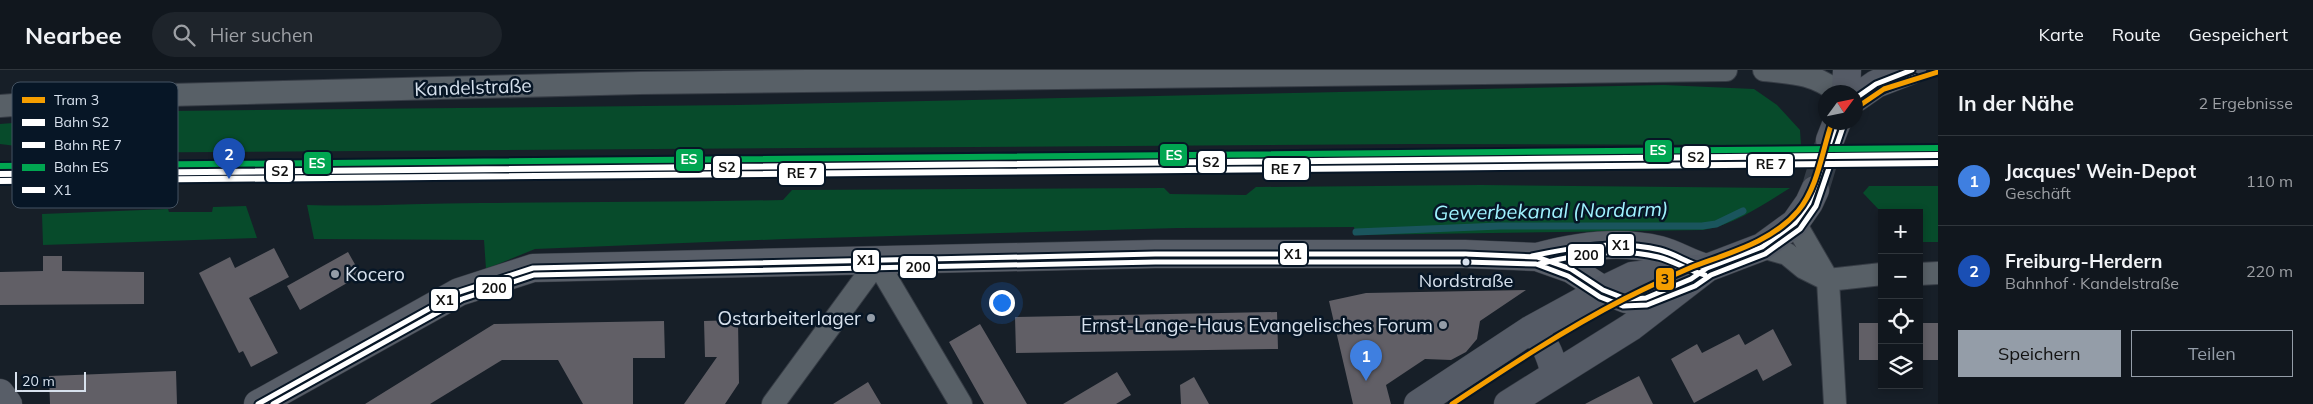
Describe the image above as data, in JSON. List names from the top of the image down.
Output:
{
  "streets": {
    "street": ["Kandelstraße"]
  },
  "water": ["Gewerbekanal (Nordarm)"],
  "places": [
    "Nordstraße",
    "Kocero",
    "Ostarbeiterlager",
    "Ernst-Lange-Haus Evangelisches Forum"
  ],
  "lines": [
    "transit line X1",
    "tram line 3",
    "transit line 200",
    "rail line ES",
    "rail line S2"
  ],
  "legend": [
    "Tram 3",
    "Bahn S2",
    "Bahn RE 7",
    "Bahn ES",
    "X1"
  ],
  "scale_bar": "20 m",
  "north": "top right",
  "page": {
    "header": "Nearbee",
    "search": "Hier suchen",
    "nav": ["Karte", "Route", "Gespeichert"],
    "heading": ["In der Nähe", "2 Ergebnisse"],
    "list": [
      {
        "mark": "1",
        "name": "Jacques' Wein-Depot",
        "note": "Geschäft",
        "value": "110 m"
      },
      {
        "mark": "2",
        "name": "Freiburg-Herdern",
        "note": "Bahnhof · Kandelstraße",
        "value": "220 m"
      }
    ],
    "pins": ["2", "1"],
    "map_buttons": ["+", "−"],
    "buttons": ["Speichern", "Teilen"],
    "scale": "20 m"
  }
}
